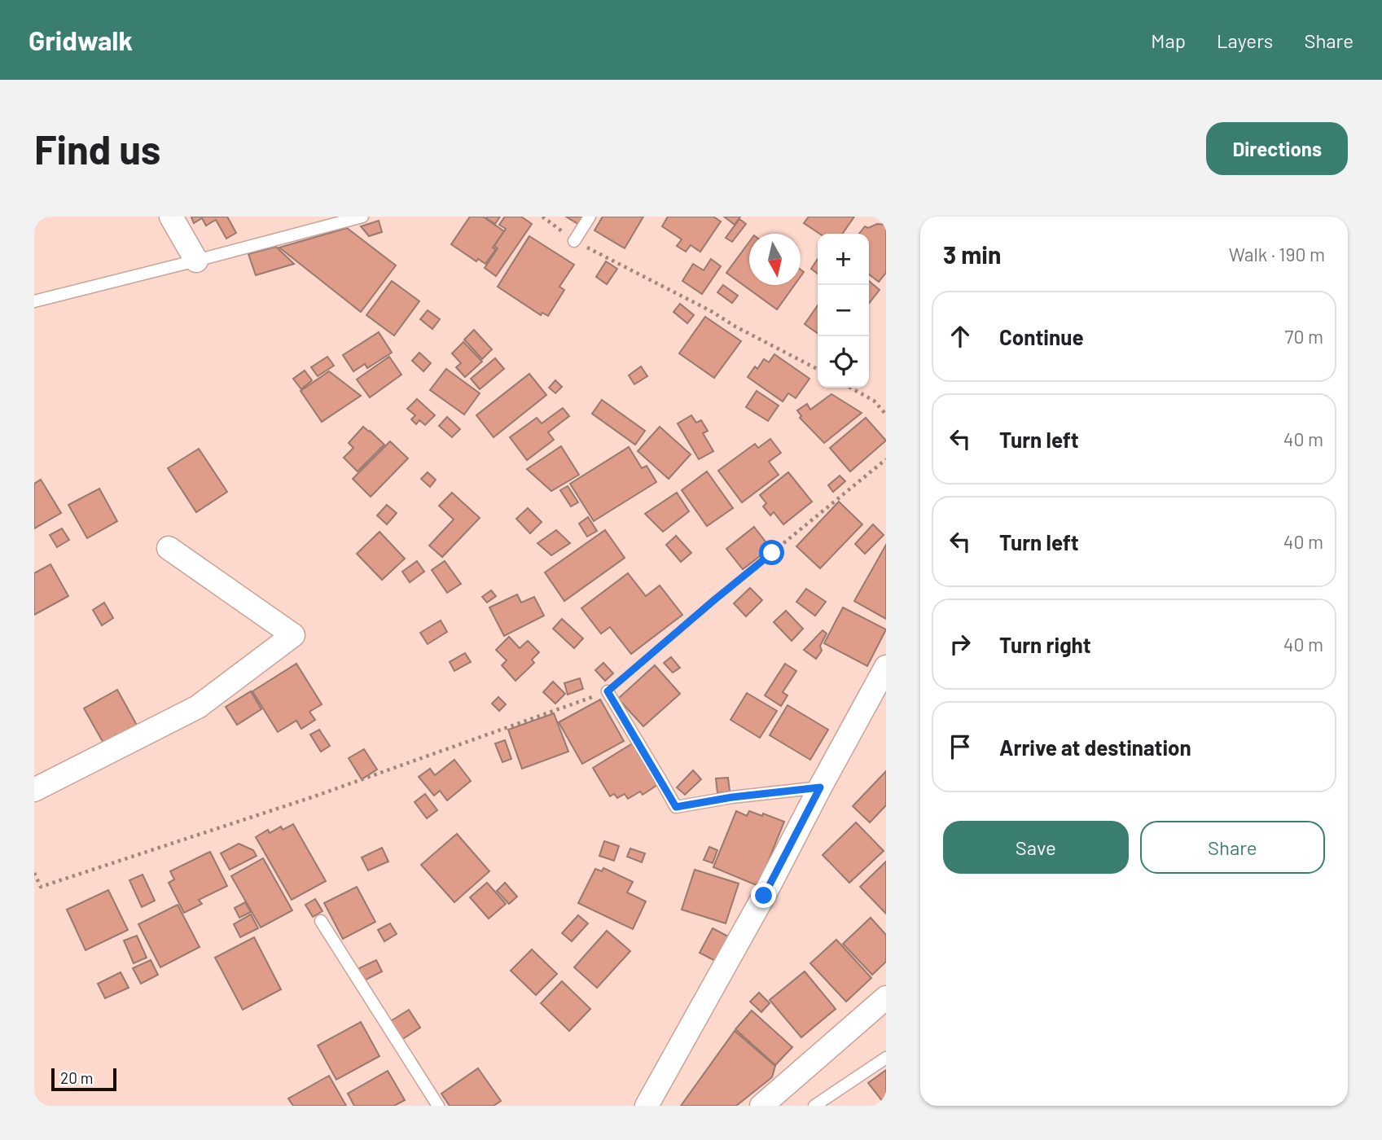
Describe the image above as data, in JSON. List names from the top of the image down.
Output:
{
  "scale_bar": "20 m",
  "north": "bottom",
  "page": {
    "header": "Gridwalk",
    "nav": ["Map", "Layers", "Share"],
    "buttons": [
      "Directions",
      ["Save", "Share"]
    ],
    "title": "Find us",
    "heading": ["3 min", "Walk · 190 m"],
    "map_buttons": ["+", "−"],
    "list": [
      ["Continue", "70 m"],
      ["Turn left", "40 m"],
      ["Turn left", "40 m"],
      ["Turn right", "40 m"],
      "Arrive at destination"
    ],
    "scale": "20 m"
  }
}
